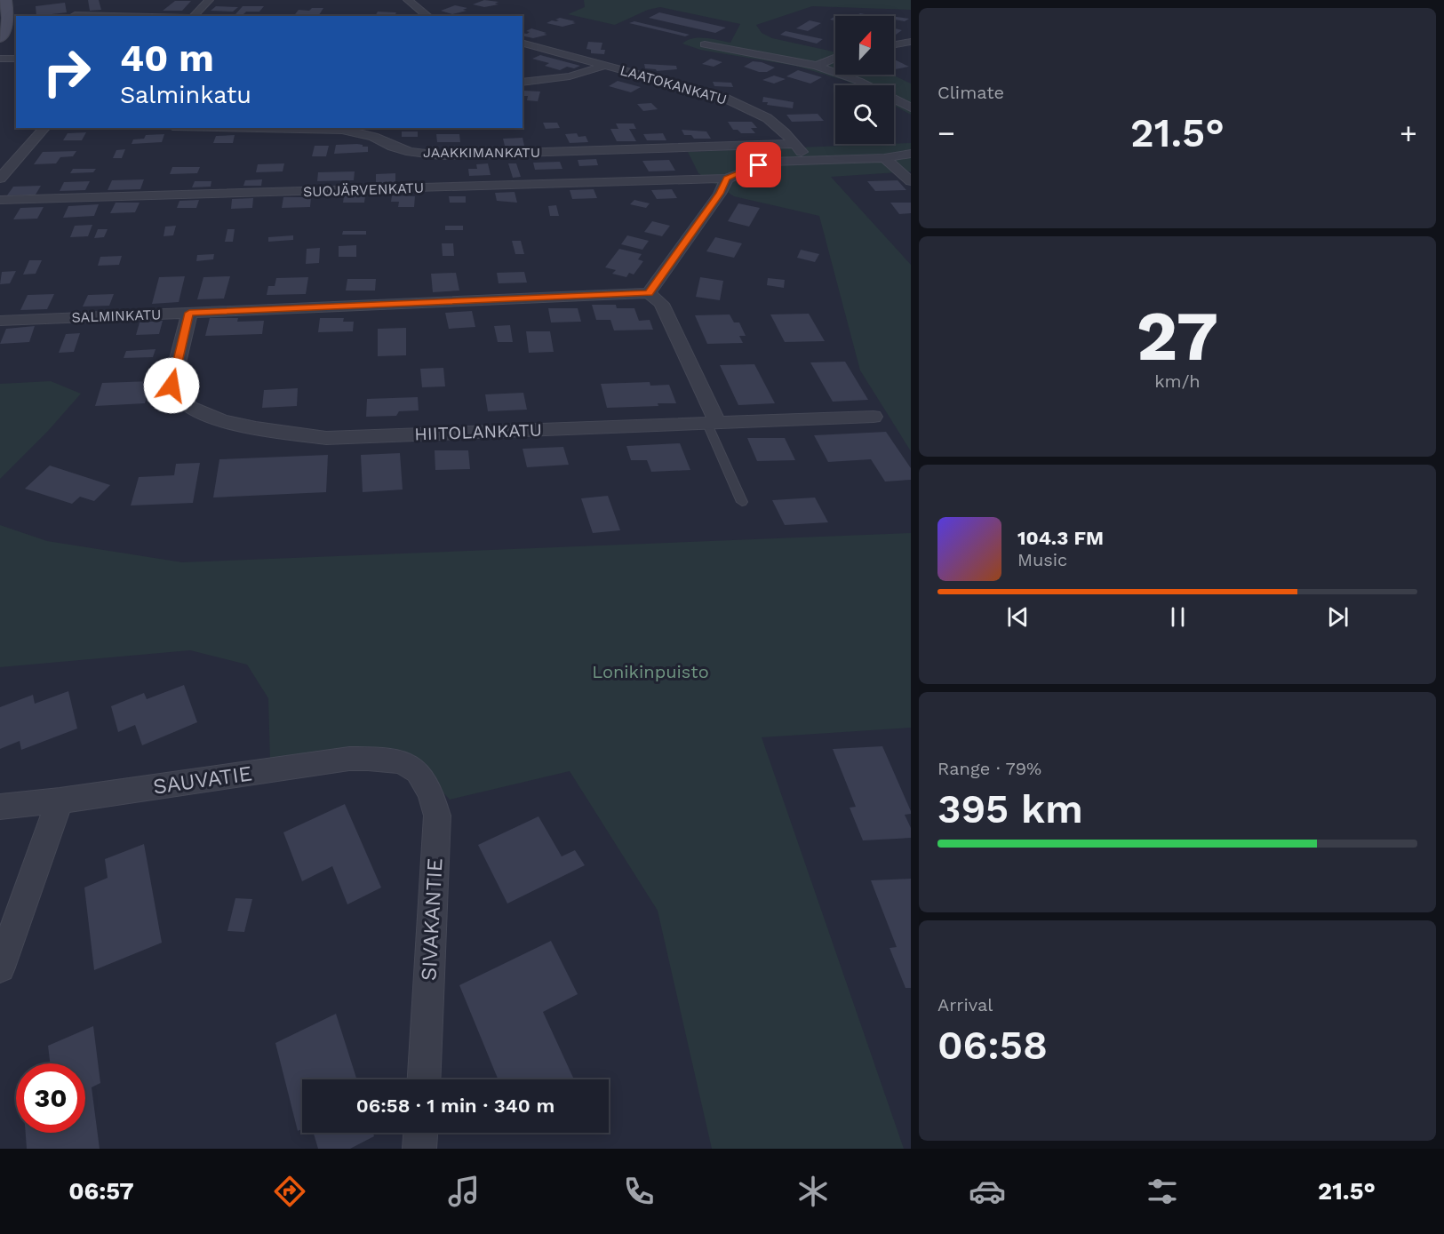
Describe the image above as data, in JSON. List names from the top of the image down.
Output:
{
  "streets": {
    "street": [
      "LAATOKANKATU",
      "JAAKKIMANKATU",
      "SUOJÄRVENKATU",
      "SALMINKATU",
      "HIITOLANKATU",
      "SAUVATIE",
      "SIVAKANTIE"
    ]
  },
  "crossings": [
    ["LAATOKANKATU", "JAAKKIMANKATU"],
    ["LAATOKANKATU", "SUOJÄRVENKATU"],
    ["SALMINKATU", "HIITOLANKATU"],
    ["SAUVATIE", "SIVAKANTIE"]
  ],
  "parks": ["Lonikinpuisto"],
  "north": "top",
  "page": {
    "tile": [
      "Climate",
      ["27", "km/h"],
      ["Range · 79%", "395 km"],
      ["Arrival", "06:58"]
    ],
    "turn": ["40 m", "Salminkatu"],
    "heat": ["−", "21.5°", "+"],
    "song": ["104.3 FM", "Music"],
    "limit": "30",
    "trip": "06:58 · 1 min · 340 m",
    "tabs": ["06:57", "21.5°"]
  }
}
